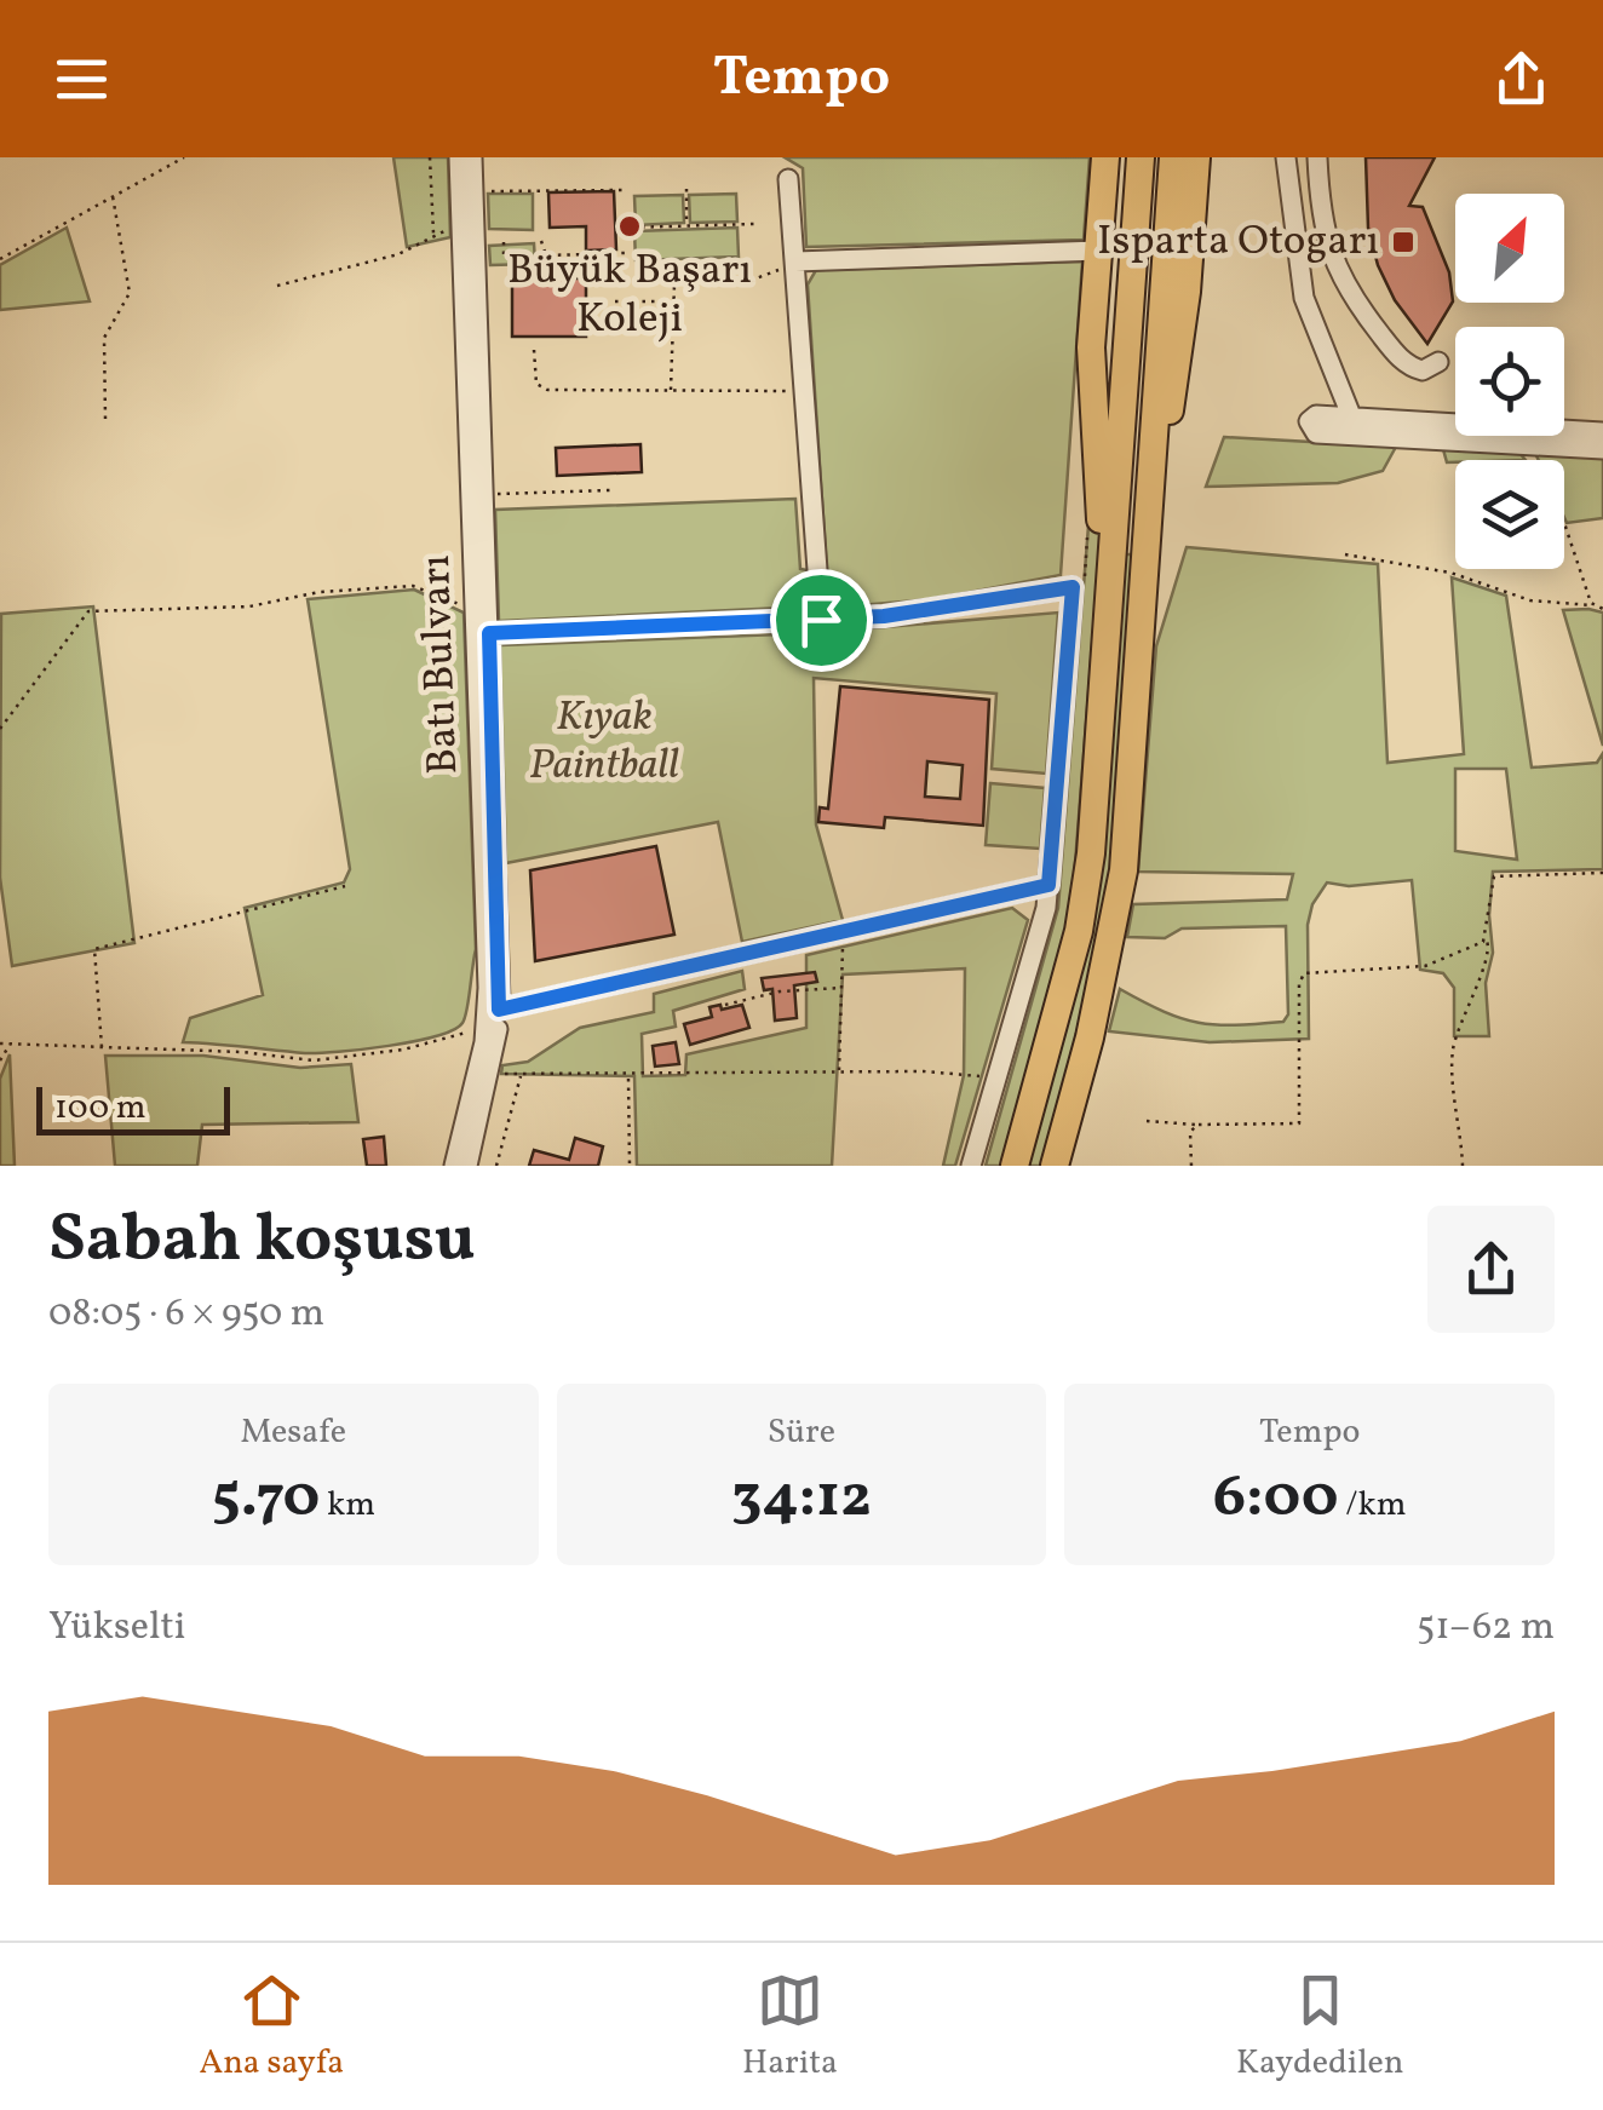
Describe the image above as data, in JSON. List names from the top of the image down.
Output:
{
  "streets": {
    "street": ["Batı Bulvarı"]
  },
  "parks": ["Kıyak Paintball"],
  "places": {
    "other": ["Büyük Başarı Koleji"],
    "transit": ["Isparta Otogarı"]
  },
  "scale_bar": "100 m",
  "north": "top right",
  "page": {
    "header": "Tempo",
    "scale": "100 m",
    "heading": ["Sabah koşusu", "08:05 · 6 × 950 m"],
    "stats": [
      ["Mesafe", "5.70 km"],
      ["Süre", "34:12"],
      ["Tempo", "6:00 /km"]
    ],
    "chart": ["Yükselti", "51–62 m"],
    "tabs": ["Ana sayfa", "Harita", "Kaydedilen"]
  }
}
